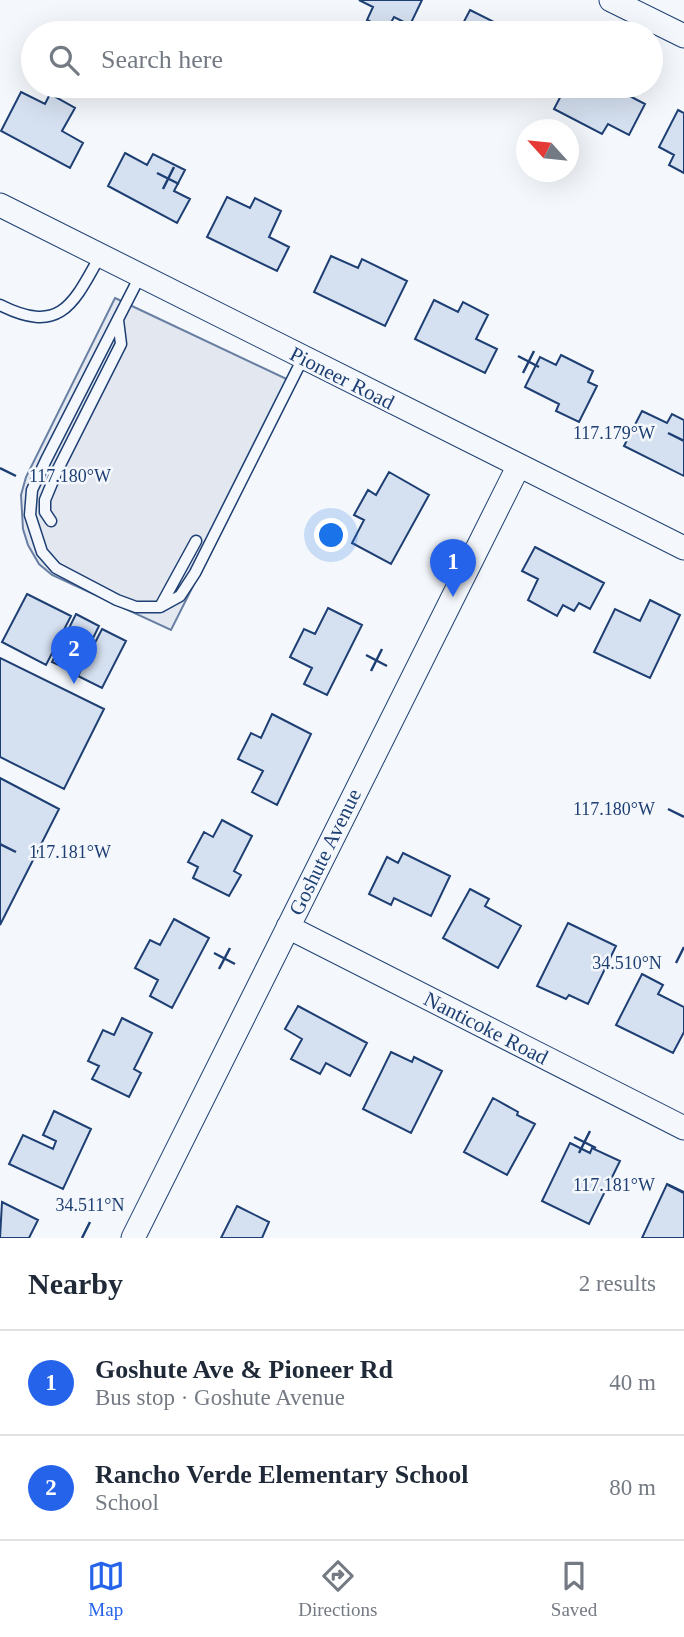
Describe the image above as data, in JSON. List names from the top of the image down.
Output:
{
  "streets": {
    "street": ["Pioneer Road", "Goshute Avenue", "Nanticoke Road"]
  },
  "crossings": [
    ["Pioneer Road", "Goshute Avenue"],
    ["Goshute Avenue", "Nanticoke Road"]
  ],
  "north": "top left",
  "page": {
    "search": "Search here",
    "pins": ["1", "2"],
    "heading": ["Nearby", "2 results"],
    "list": [
      {
        "mark": "1",
        "name": "Goshute Ave & Pioneer Rd",
        "note": "Bus stop · Goshute Avenue",
        "value": "40 m"
      },
      {
        "mark": "2",
        "name": "Rancho Verde Elementary School",
        "note": "School",
        "value": "80 m"
      }
    ],
    "nav": ["Map", "Directions", "Saved"]
  },
  "coordinates": [
    "117.179°W",
    "117.180°W",
    "117.181°W",
    "34.510°N",
    "34.511°N"
  ]
}
